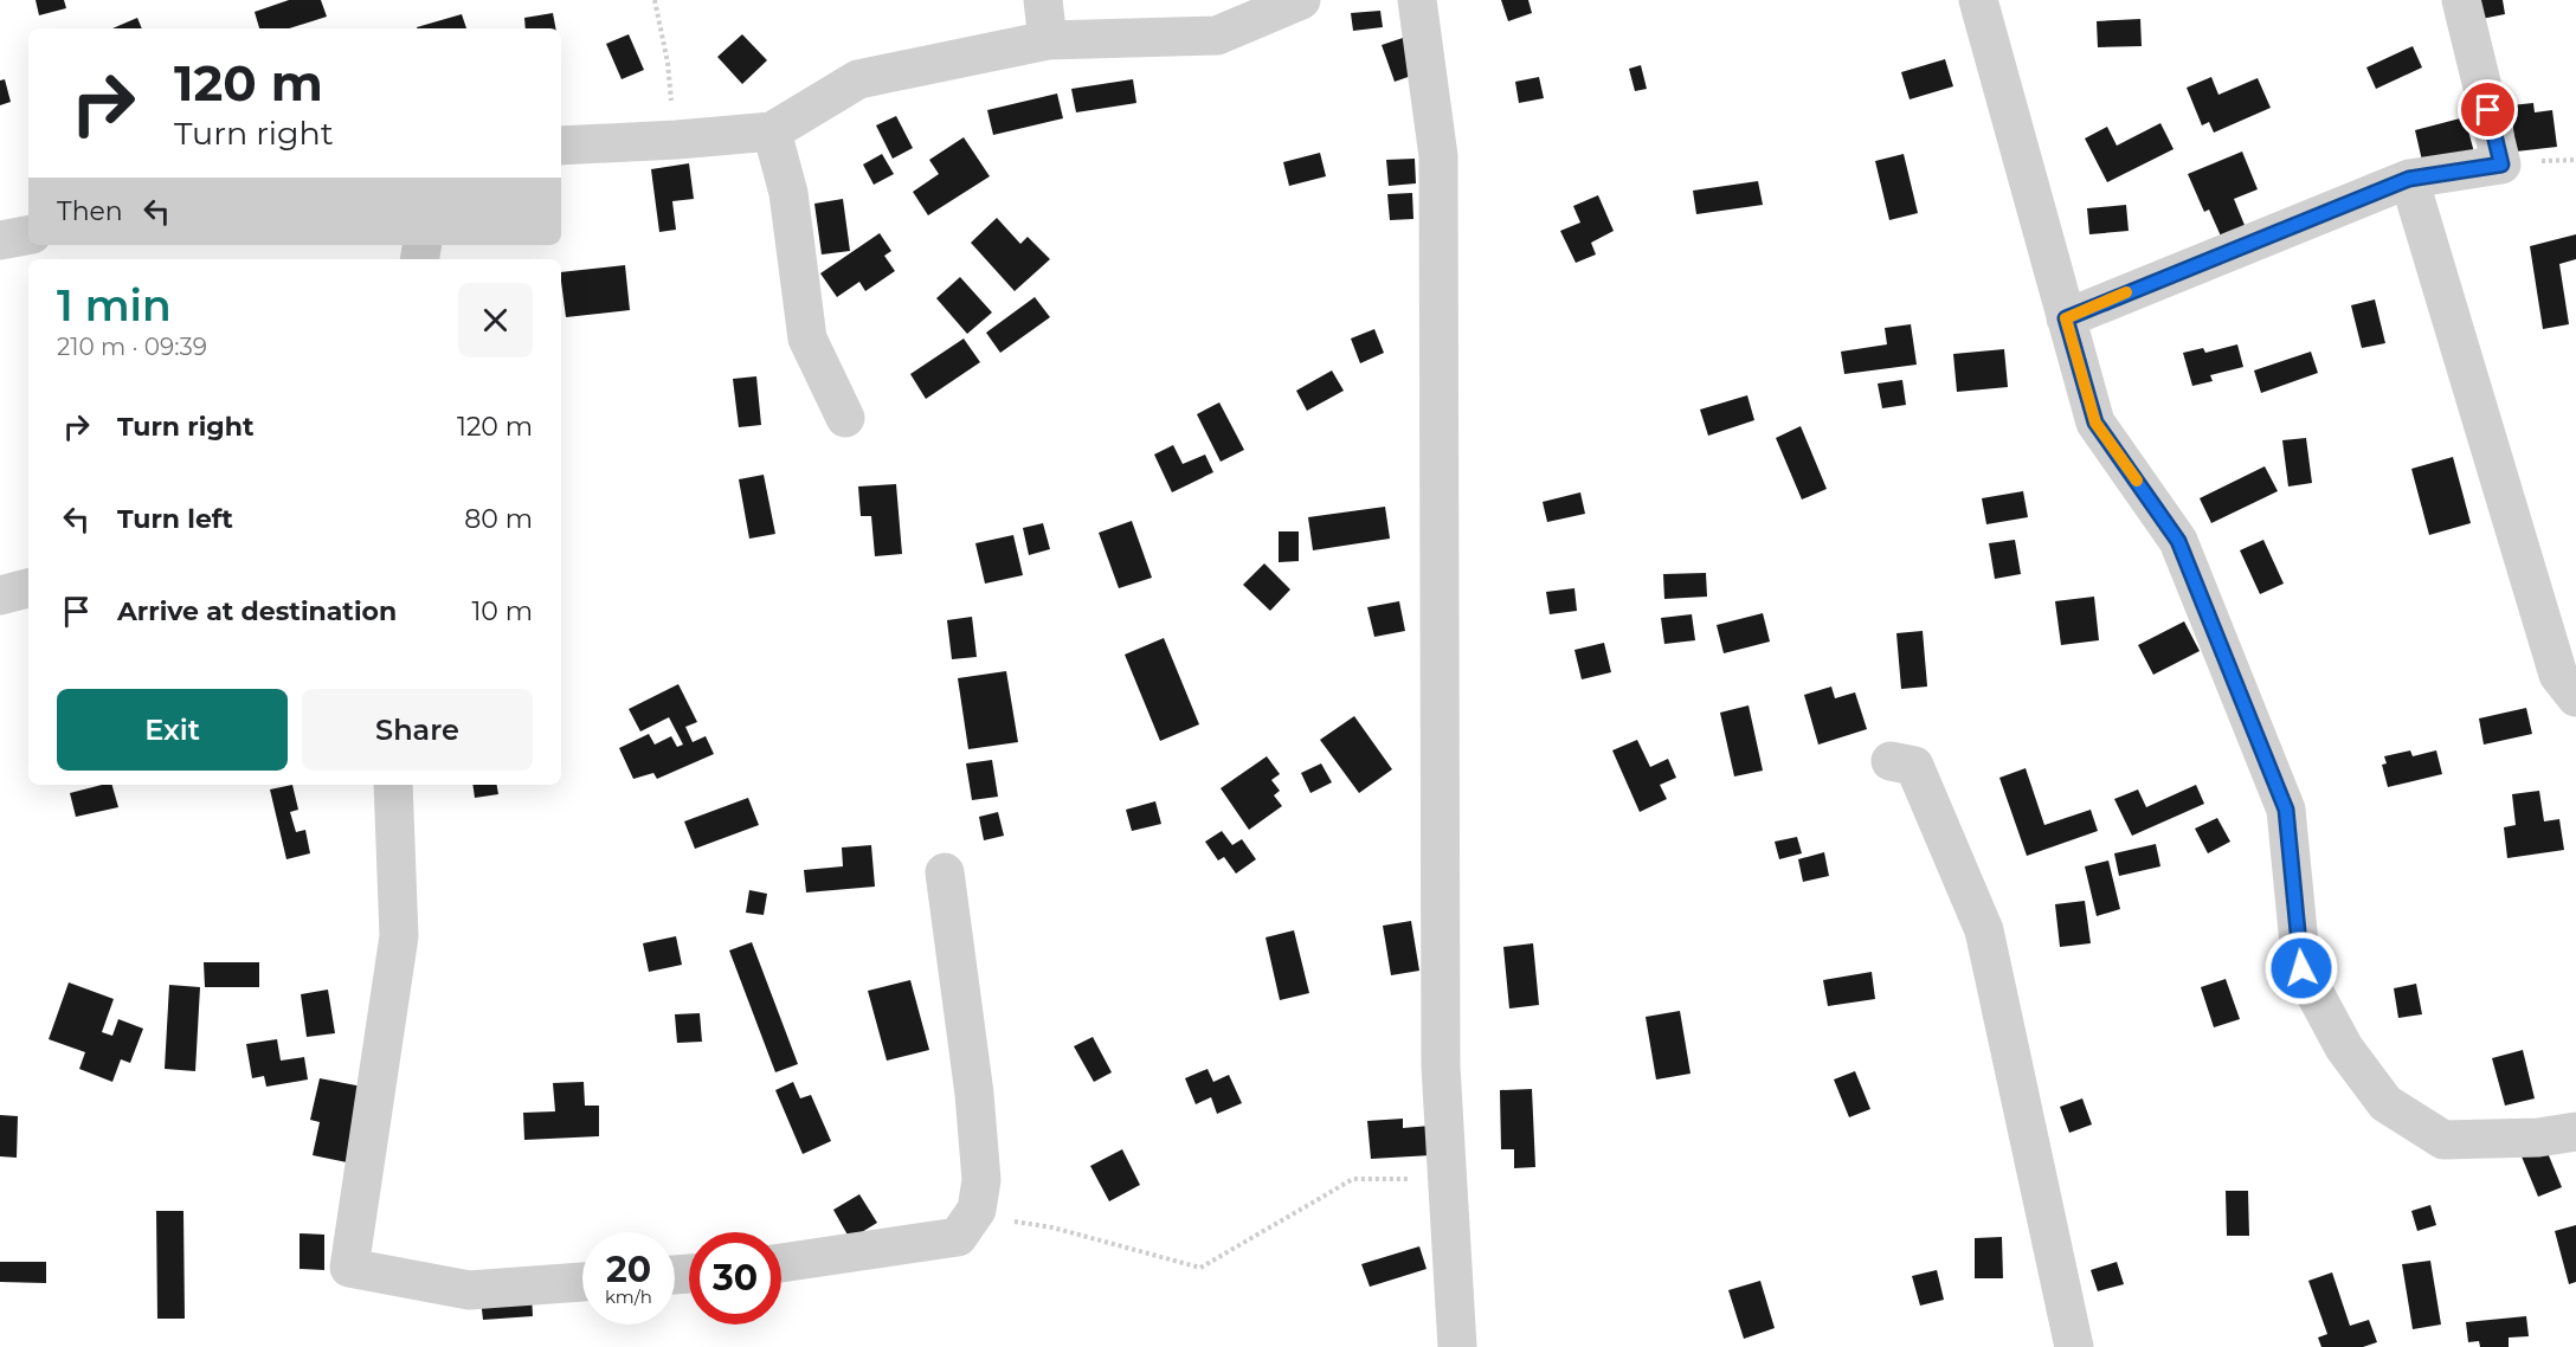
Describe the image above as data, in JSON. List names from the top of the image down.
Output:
{
  "page": {
    "turn": ["120 m", "Turn right"],
    "then": "Then",
    "heading": ["1 min", "210 m · 09:39"],
    "list": [
      {
        "name": "Turn right",
        "value": "120 m"
      },
      {
        "name": "Turn left",
        "value": "80 m"
      },
      {
        "name": "Arrive at destination",
        "value": "10 m"
      }
    ],
    "buttons": ["Exit", "Share"],
    "speed": "20 km/h",
    "limit": "30"
  }
}
